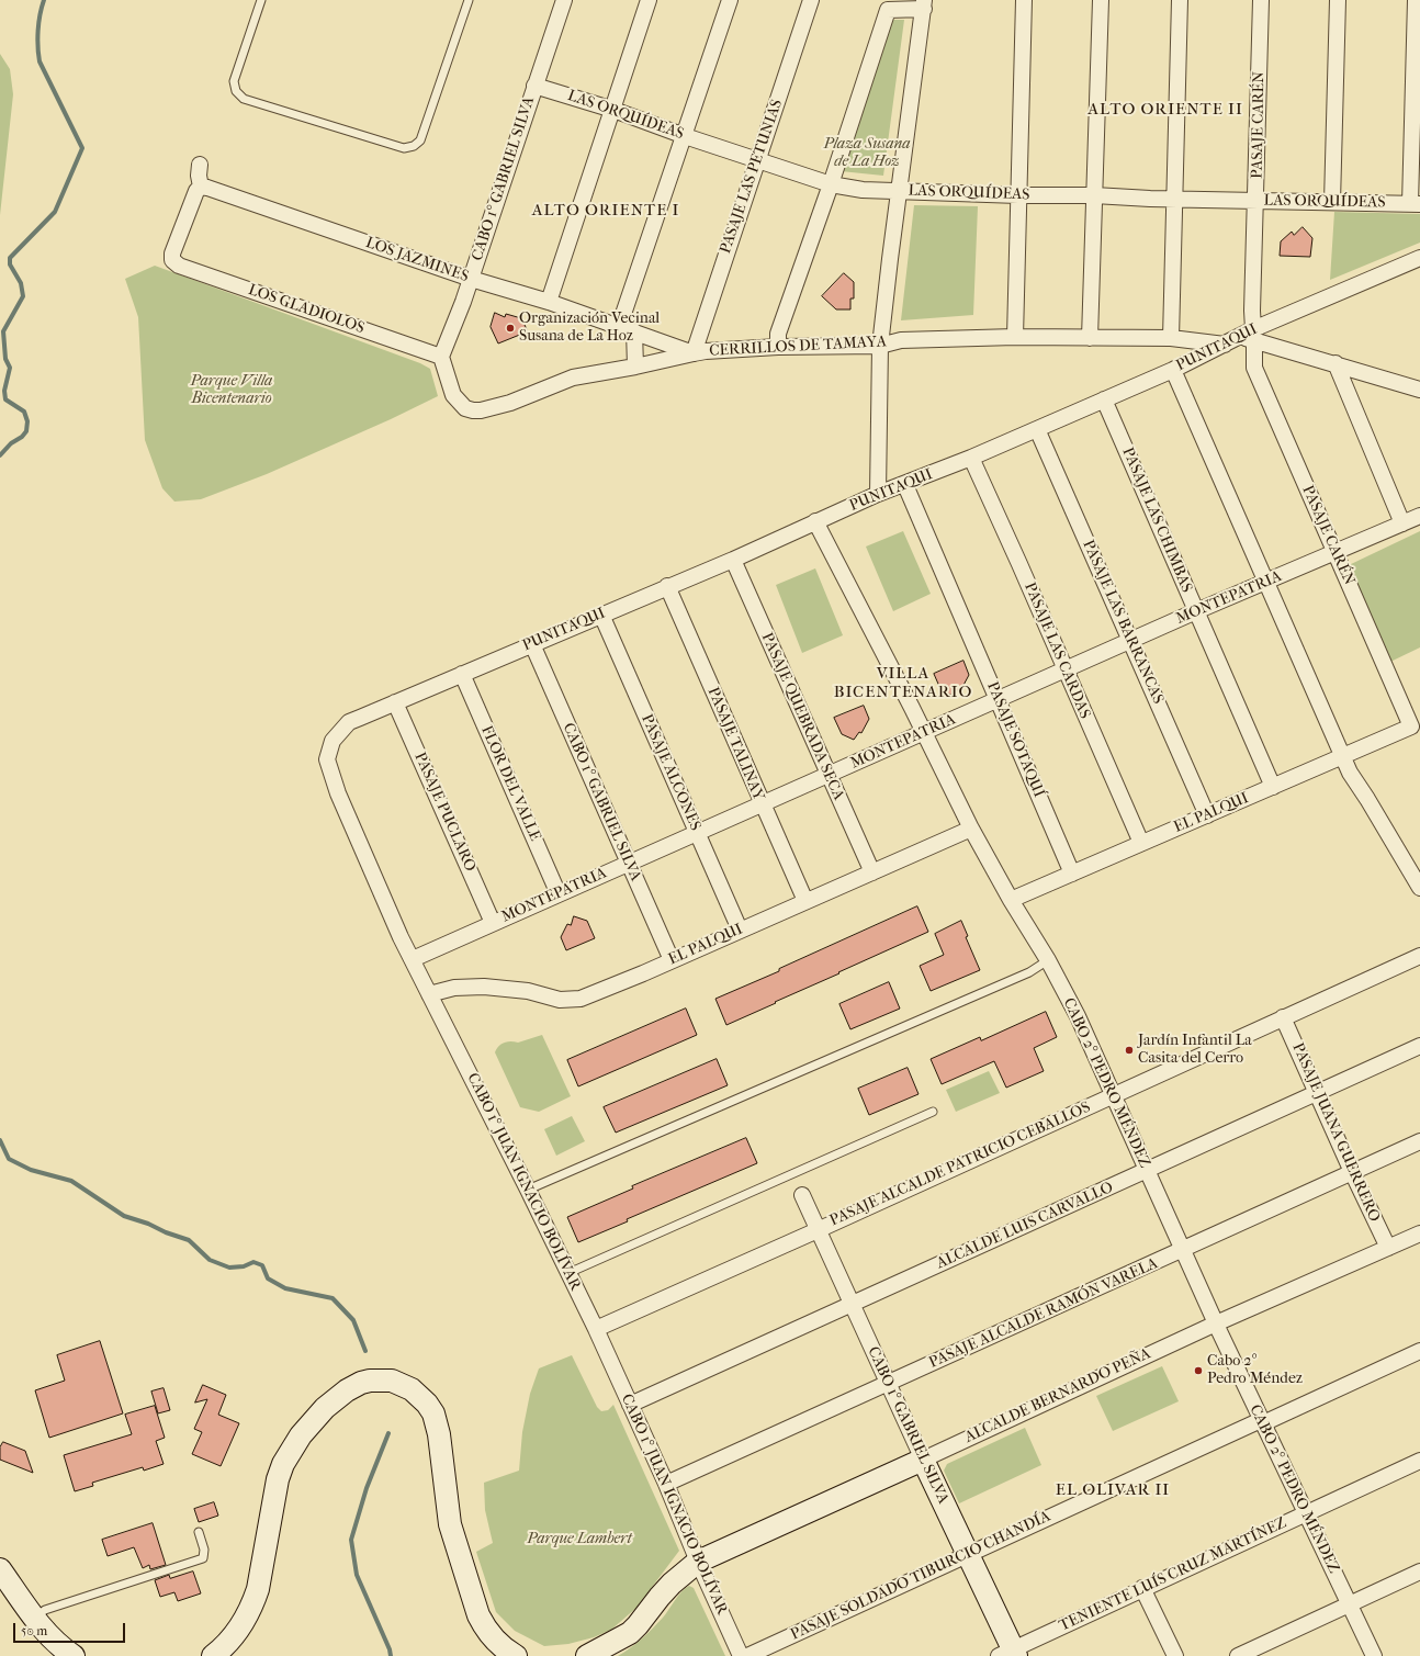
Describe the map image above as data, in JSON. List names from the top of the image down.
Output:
{
  "streets": {
    "street": [
      "LAS ORQUÍDEAS",
      "PASAJE CARÉN",
      "PASAJE LAS PETUNIAS",
      "CABO 1° GABRIEL SILVA",
      "LOS JAZMINES",
      "LOS GLADIOLOS",
      "CERRILLOS DE TAMAYA",
      "PUNITAQUI",
      "PASAJE LAS CHIMBAS",
      "MONTEPATRIA",
      "PASAJE LAS BARRANCAS",
      "PASAJE LAS CARDAS",
      "PASAJE QUEBRADA SECA",
      "PASAJE SOTAQUÍ",
      "PASAJE TALINAY",
      "PASAJE ALCONES",
      "FLOR DEL VALLE",
      "PASAJE PUCLARO",
      "EL PALQUI",
      "CABO 2° PEDRO MÉNDEZ",
      "PASAJE JUANA GUERRERO",
      "PASAJE ALCALDE PATRICIO CEBALLOS",
      "CABO 1° JUAN IGNACIO BOLÍVAR",
      "ALCALDE LUIS CARVALLO",
      "PASAJE ALCALDE RAMÓN VARELA",
      "ALCALDE BERNARDO PEÑA",
      "TENIENTE LUÍS CRUZ MARTÍNEZ",
      "PASAJE SOLDADO TIBURCIO CHANDÍA"
    ]
  },
  "crossings": [
    ["LAS ORQUÍDEAS", "PASAJE CARÉN"],
    ["LAS ORQUÍDEAS", "PASAJE LAS PETUNIAS"],
    ["LAS ORQUÍDEAS", "CABO 1° GABRIEL SILVA"],
    ["PASAJE CARÉN", "PUNITAQUI"],
    ["PASAJE CARÉN", "MONTEPATRIA"],
    ["PASAJE CARÉN", "EL PALQUI"],
    ["PASAJE LAS PETUNIAS", "LOS JAZMINES"],
    ["PASAJE LAS PETUNIAS", "CERRILLOS DE TAMAYA"],
    ["CABO 1° GABRIEL SILVA", "LOS JAZMINES"],
    ["CABO 1° GABRIEL SILVA", "LOS GLADIOLOS"],
    ["CABO 1° GABRIEL SILVA", "CERRILLOS DE TAMAYA"],
    ["CABO 1° GABRIEL SILVA", "PUNITAQUI"],
    ["CABO 1° GABRIEL SILVA", "MONTEPATRIA"],
    ["CABO 1° GABRIEL SILVA", "EL PALQUI"],
    ["CABO 1° GABRIEL SILVA", "PASAJE ALCALDE PATRICIO CEBALLOS"],
    ["CABO 1° GABRIEL SILVA", "ALCALDE LUIS CARVALLO"],
    ["CABO 1° GABRIEL SILVA", "PASAJE ALCALDE RAMÓN VARELA"],
    ["CABO 1° GABRIEL SILVA", "ALCALDE BERNARDO PEÑA"],
    ["CABO 1° GABRIEL SILVA", "TENIENTE LUÍS CRUZ MARTÍNEZ"],
    ["CABO 1° GABRIEL SILVA", "PASAJE SOLDADO TIBURCIO CHANDÍA"],
    ["LOS JAZMINES", "LOS GLADIOLOS"],
    ["LOS JAZMINES", "CERRILLOS DE TAMAYA"],
    ["LOS GLADIOLOS", "CERRILLOS DE TAMAYA"],
    ["CERRILLOS DE TAMAYA", "PUNITAQUI"],
    ["PUNITAQUI", "PASAJE LAS CHIMBAS"],
    ["PUNITAQUI", "PASAJE LAS BARRANCAS"],
    ["PUNITAQUI", "PASAJE LAS CARDAS"],
    ["PUNITAQUI", "PASAJE QUEBRADA SECA"],
    ["PUNITAQUI", "PASAJE SOTAQUÍ"],
    ["PUNITAQUI", "PASAJE TALINAY"],
    ["PUNITAQUI", "PASAJE ALCONES"],
    ["PUNITAQUI", "FLOR DEL VALLE"],
    ["PUNITAQUI", "PASAJE PUCLARO"],
    ["PUNITAQUI", "CABO 2° PEDRO MÉNDEZ"],
    ["PUNITAQUI", "CABO 1° JUAN IGNACIO BOLÍVAR"],
    ["PASAJE LAS CHIMBAS", "MONTEPATRIA"],
    ["PASAJE LAS CHIMBAS", "EL PALQUI"],
    ["MONTEPATRIA", "PASAJE LAS BARRANCAS"],
    ["MONTEPATRIA", "PASAJE LAS CARDAS"],
    ["MONTEPATRIA", "PASAJE QUEBRADA SECA"],
    ["MONTEPATRIA", "PASAJE SOTAQUÍ"],
    ["MONTEPATRIA", "PASAJE TALINAY"],
    ["MONTEPATRIA", "PASAJE ALCONES"],
    ["MONTEPATRIA", "FLOR DEL VALLE"],
    ["MONTEPATRIA", "PASAJE PUCLARO"],
    ["MONTEPATRIA", "CABO 2° PEDRO MÉNDEZ"],
    ["MONTEPATRIA", "CABO 1° JUAN IGNACIO BOLÍVAR"],
    ["PASAJE LAS BARRANCAS", "EL PALQUI"],
    ["PASAJE LAS CARDAS", "EL PALQUI"],
    ["PASAJE QUEBRADA SECA", "EL PALQUI"],
    ["PASAJE SOTAQUÍ", "EL PALQUI"],
    ["PASAJE TALINAY", "EL PALQUI"],
    ["PASAJE ALCONES", "EL PALQUI"],
    ["EL PALQUI", "CABO 2° PEDRO MÉNDEZ"],
    ["EL PALQUI", "CABO 1° JUAN IGNACIO BOLÍVAR"],
    ["CABO 2° PEDRO MÉNDEZ", "PASAJE ALCALDE PATRICIO CEBALLOS"],
    ["CABO 2° PEDRO MÉNDEZ", "ALCALDE LUIS CARVALLO"],
    ["CABO 2° PEDRO MÉNDEZ", "PASAJE ALCALDE RAMÓN VARELA"],
    ["CABO 2° PEDRO MÉNDEZ", "ALCALDE BERNARDO PEÑA"],
    ["CABO 2° PEDRO MÉNDEZ", "TENIENTE LUÍS CRUZ MARTÍNEZ"],
    ["CABO 2° PEDRO MÉNDEZ", "PASAJE SOLDADO TIBURCIO CHANDÍA"],
    ["PASAJE JUANA GUERRERO", "PASAJE ALCALDE PATRICIO CEBALLOS"],
    ["PASAJE JUANA GUERRERO", "ALCALDE LUIS CARVALLO"],
    ["PASAJE JUANA GUERRERO", "PASAJE ALCALDE RAMÓN VARELA"],
    ["PASAJE JUANA GUERRERO", "ALCALDE BERNARDO PEÑA"],
    ["PASAJE ALCALDE PATRICIO CEBALLOS", "CABO 1° JUAN IGNACIO BOLÍVAR"],
    ["CABO 1° JUAN IGNACIO BOLÍVAR", "ALCALDE LUIS CARVALLO"],
    ["CABO 1° JUAN IGNACIO BOLÍVAR", "PASAJE ALCALDE RAMÓN VARELA"],
    ["CABO 1° JUAN IGNACIO BOLÍVAR", "ALCALDE BERNARDO PEÑA"]
  ],
  "districts": [
    "ALTO ORIENTE II",
    "ALTO ORIENTE I",
    "VILLA BICENTENARIO",
    "EL OLIVAR II"
  ],
  "parks": ["Plaza Susana de La Hoz", "Parque Villa Bicentenario", "Parque Lambert"],
  "places": ["Organización Vecinal Susana de La Hoz", "Jardín Infantil La Casita del Cerro", "Cabo 2º Pedro Méndez"],
  "scale_bar": "50 m"
}
